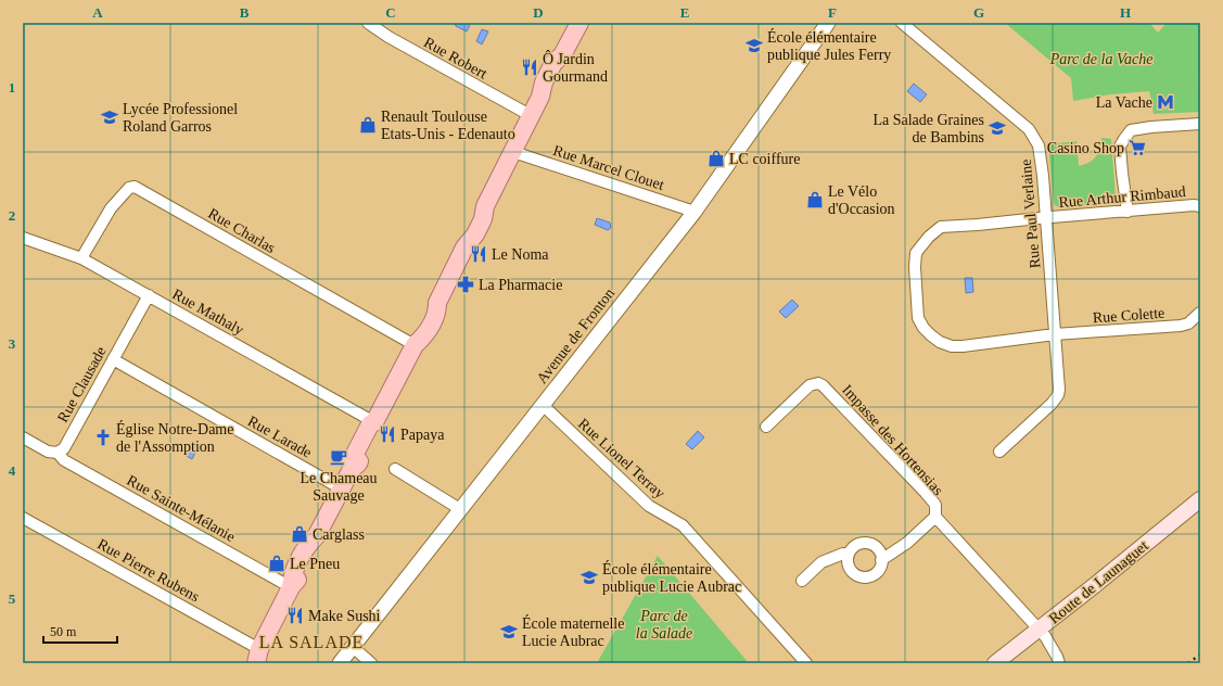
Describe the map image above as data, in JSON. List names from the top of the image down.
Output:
{
  "streets": {
    "main road": ["Route de Launaguet"],
    "street": [
      "Rue Robert",
      "Rue Marcel Clouet",
      "Rue Arthur Rimbaud",
      "Rue Paul Verlaine",
      "Rue Charlas",
      "Rue Mathaly",
      "Rue Colette",
      "Avenue de Fronton",
      "Rue Clausade",
      "Rue Larade",
      "Impasse des Hortensias",
      "Rue Lionel Terray",
      "Rue Sainte-Mélanie",
      "Rue Pierre Rubens"
    ]
  },
  "crossings": [
    ["Rue Marcel Clouet", "Avenue de Fronton"],
    ["Rue Arthur Rimbaud", "Rue Paul Verlaine"],
    ["Rue Arthur Rimbaud", "Rue Colette"],
    ["Rue Paul Verlaine", "Rue Colette"],
    ["Rue Charlas", "Rue Mathaly"],
    ["Rue Mathaly", "Rue Clausade"],
    ["Avenue de Fronton", "Rue Lionel Terray"],
    ["Rue Clausade", "Rue Larade"],
    ["Rue Clausade", "Rue Sainte-Mélanie"],
    ["Impasse des Hortensias", "Route de Launaguet"]
  ],
  "districts": ["LA SALADE"],
  "parks": ["Parc de la Vache", "Parc de la Salade"],
  "places": {
    "school or university": [
      "École élémentaire publique Jules Ferry",
      "Lycée Professionel Roland Garros",
      "La Salade Graines de Bambins",
      "École élémentaire publique Lucie Aubrac",
      "École maternelle Lucie Aubrac"
    ],
    "restaurant": [
      "Ô Jardin Gourmand",
      "Le Noma",
      "Papaya",
      "Make Sushi"
    ],
    "metro station": ["La Vache"],
    "shop": [
      "Renault Toulouse Etats-Unis - Edenauto",
      "LC coiffure",
      "Le Vélo d'Occasion",
      "Carglass",
      "Le Pneu"
    ],
    "supermarket": ["Casino Shop"],
    "pharmacy": ["La Pharmacie"],
    "church": ["Église Notre-Dame de l'Assomption"],
    "cafe": ["Le Chameau Sauvage"]
  },
  "scale_bar": "50 m",
  "grid": {
    "columns": [
      "A",
      "B",
      "C",
      "D",
      "E",
      "F",
      "G",
      "H"
    ],
    "rows": [
      "1",
      "2",
      "3",
      "4",
      "5"
    ]
  }
}
